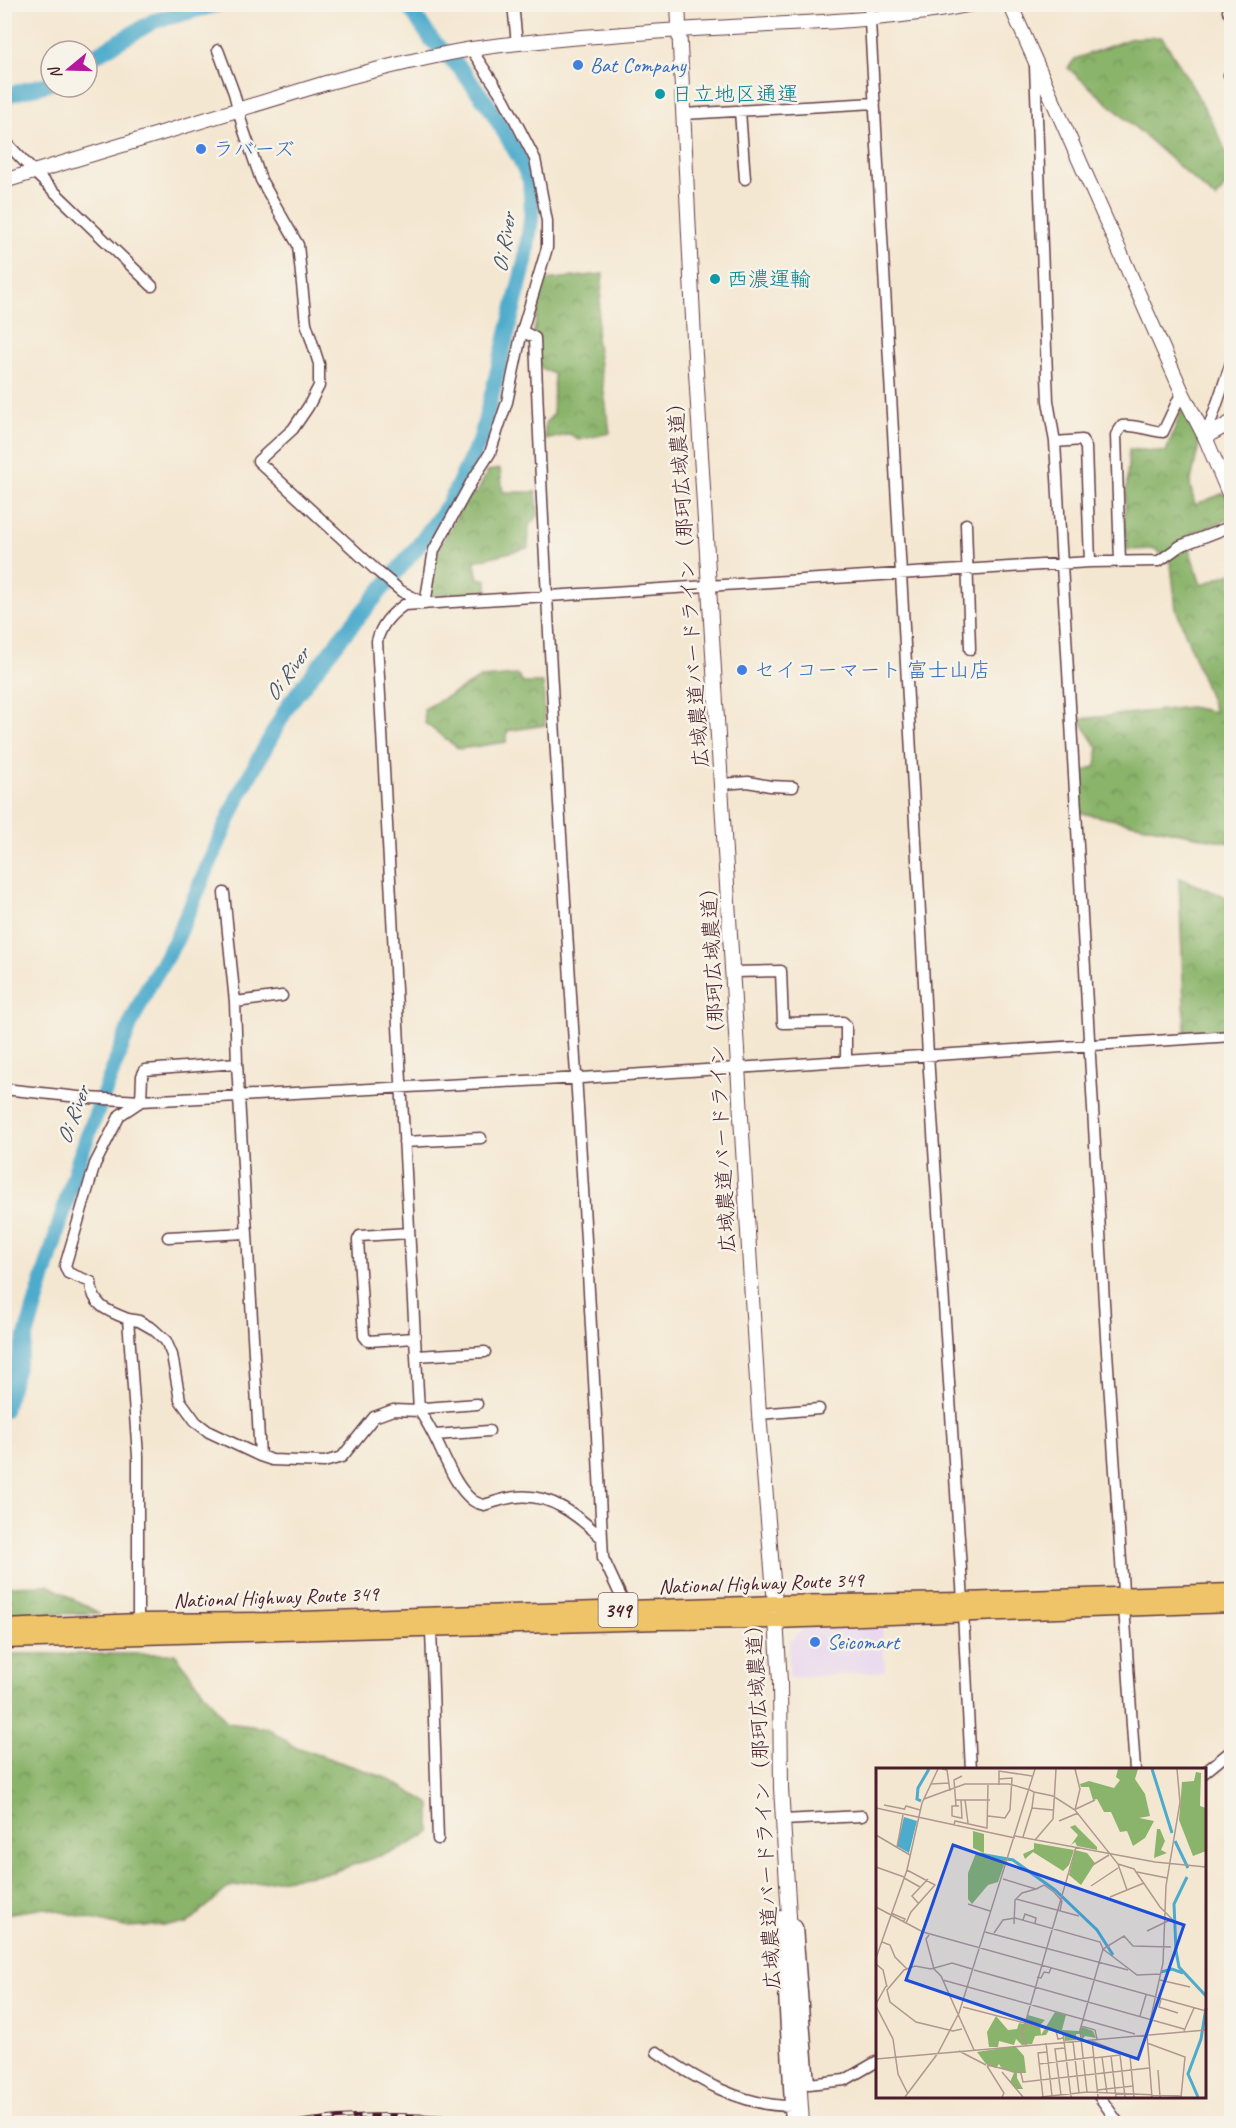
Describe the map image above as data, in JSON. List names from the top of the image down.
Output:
{
  "streets": {
    "highway": ["National Highway Route 349", "349"],
    "street": ["広域農道バードライン（那珂広域農道）"]
  },
  "crossings": [
    ["広域農道バードライン（那珂広域農道）", "National Highway Route 349"]
  ],
  "water": ["Oi River"],
  "places": [
    "Bat Company",
    "日立地区通運",
    "ラバーズ",
    "西濃運輸",
    "セイコーマート 富士山店",
    "Seicomart"
  ],
  "north": "left"
}
